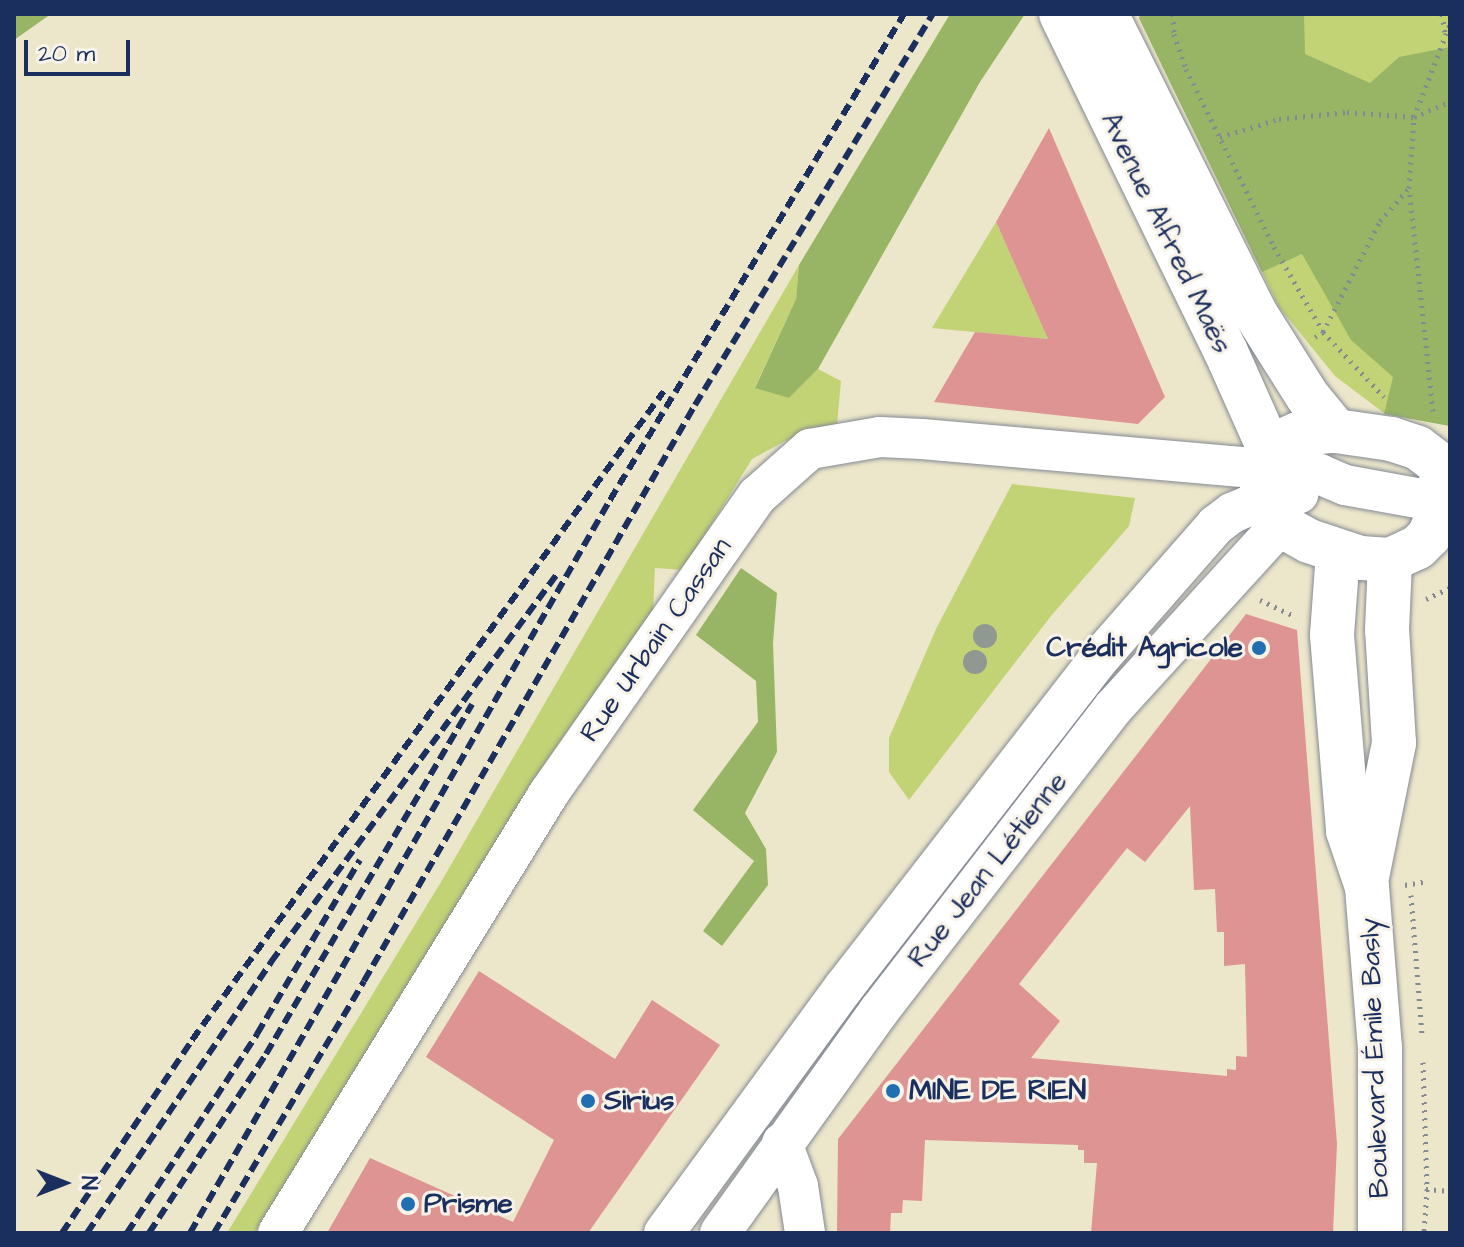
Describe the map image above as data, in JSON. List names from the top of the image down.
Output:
{
  "streets": {
    "main road": ["Avenue Alfred Maës", "Boulevard Émile Basly"],
    "street": ["Rue Urbain Cassan", "Rue Jean Létienne"]
  },
  "crossings": [
    ["Avenue Alfred Maës", "Rue Urbain Cassan"],
    ["Avenue Alfred Maës", "Rue Jean Létienne"],
    ["Rue Urbain Cassan", "Rue Jean Létienne"]
  ],
  "places": [
    "Crédit Agricole",
    "MINE DE RIEN",
    "Sirius",
    "Prisme"
  ],
  "scale_bar": "20 m",
  "north": "right"
}
